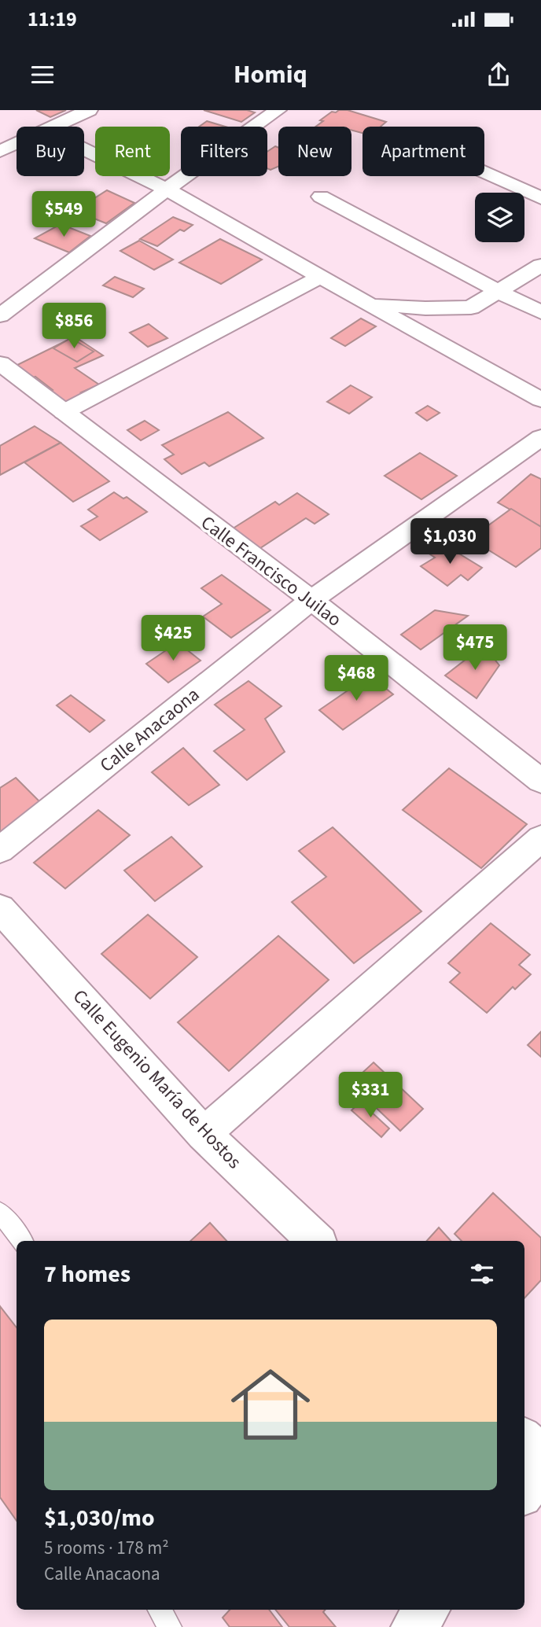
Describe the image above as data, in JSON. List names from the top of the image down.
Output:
{
  "streets": {
    "street": ["Calle Francisco Juilao", "Calle Anacaona", "Calle Eugenio María de Hostos"]
  },
  "crossings": [
    ["Calle Francisco Juilao", "Calle Anacaona"]
  ],
  "page": {
    "status": "11:19",
    "header": "Homiq",
    "chip": [
      "Buy",
      "Rent",
      "Filters",
      "New",
      "Apartment"
    ],
    "price": [
      "$549",
      "$856",
      "$1,030",
      "$425",
      "$475",
      "$468",
      "$331"
    ],
    "heading": "7 homes",
    "list": [
      {
        "name": "$1,030/mo",
        "note": "5 rooms · 178 m² · Calle Anacaona"
      }
    ]
  }
}
